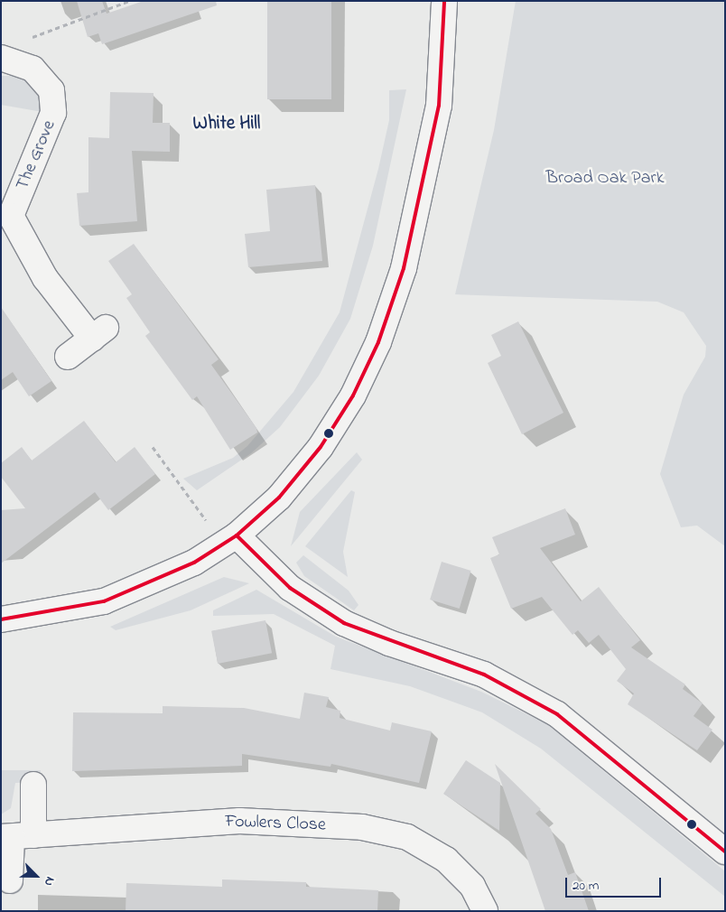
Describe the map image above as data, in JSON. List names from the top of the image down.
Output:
{
  "streets": {
    "main road": ["The Grove", "Fowlers Close"]
  },
  "districts": ["White Hill"],
  "parks": ["Broad Oak Park"],
  "scale_bar": "20 m",
  "north": "bottom right"
}
